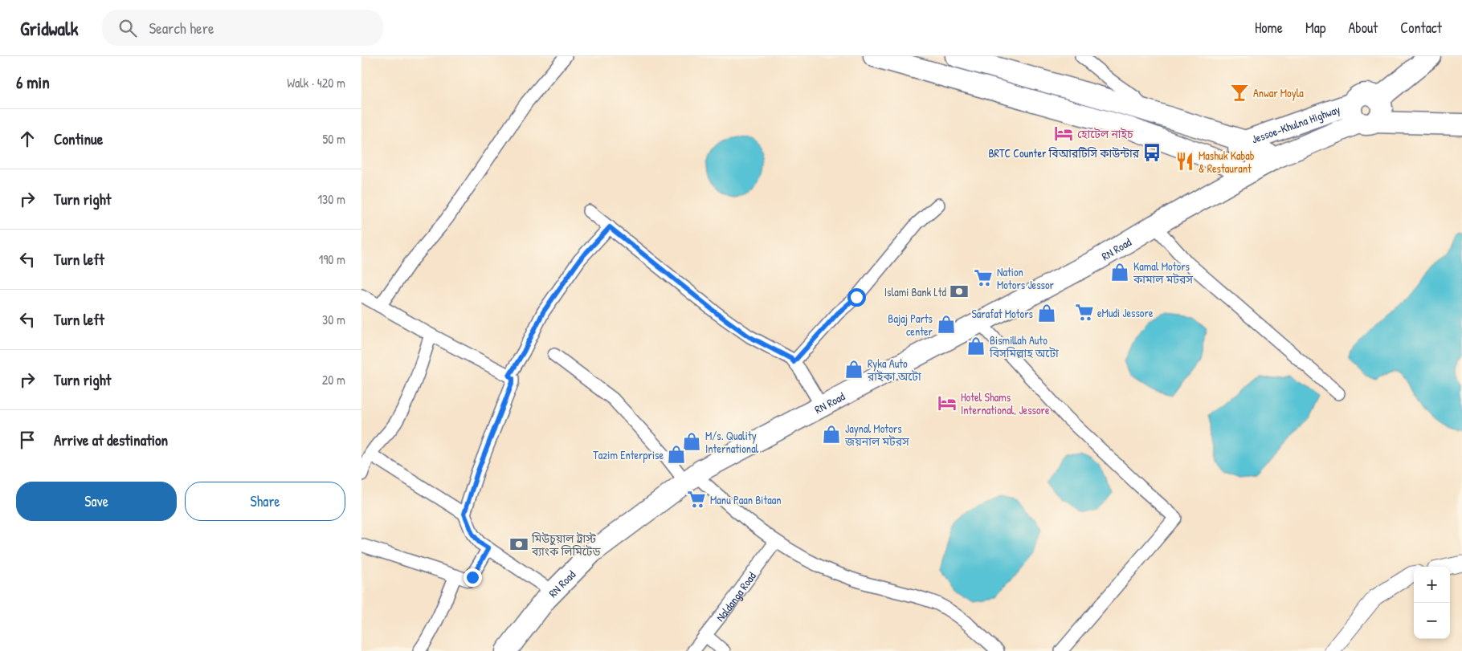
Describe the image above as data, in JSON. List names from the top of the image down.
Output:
{
  "streets": {
    "highway": ["Jessoe-Khulna Highway", "RN Road"],
    "street": ["Naldanga Road"]
  },
  "crossings": [
    ["Jessoe-Khulna Highway", "RN Road"]
  ],
  "places": {
    "bar": ["Anwar Moyla"],
    "hotel": ["হোটেল নাইচ", "Hotel Shams International, Jessore"],
    "bus stop": ["BRTC Counter বিআরটিসি কাউন্টার"],
    "restaurant": ["Mashuk Kabab & Restaurant"],
    "shop": [
      "Kamal Motors কামাল মটরস",
      "Sarafat Motors",
      "Bajaj Parts center",
      "Bismillah Auto বিসমিল্লাহ অটো",
      "Ryka Auto রাইকা অটো",
      "Jaynal Motors জয়নাল মটরস",
      "M/s. Quality International",
      "Tazim Enterprise"
    ],
    "supermarket": ["Nation Motors Jessor", "eMudi Jessore", "Manu Paan Bitaan"],
    "bank": ["Islami Bank Ltd", "মিউচুয়াল ট্রাস্ট ব্যাংক লিমিটেড"]
  },
  "page": {
    "header": "Gridwalk",
    "search": "Search here",
    "nav": [
      "Home",
      "Map",
      "About",
      "Contact"
    ],
    "heading": ["6 min", "Walk · 420 m"],
    "list": [
      ["Continue", "50 m"],
      ["Turn right", "130 m"],
      ["Turn left", "190 m"],
      ["Turn left", "30 m"],
      ["Turn right", "20 m"],
      "Arrive at destination"
    ],
    "buttons": ["Save", "Share"],
    "map_buttons": ["+", "−"]
  }
}
